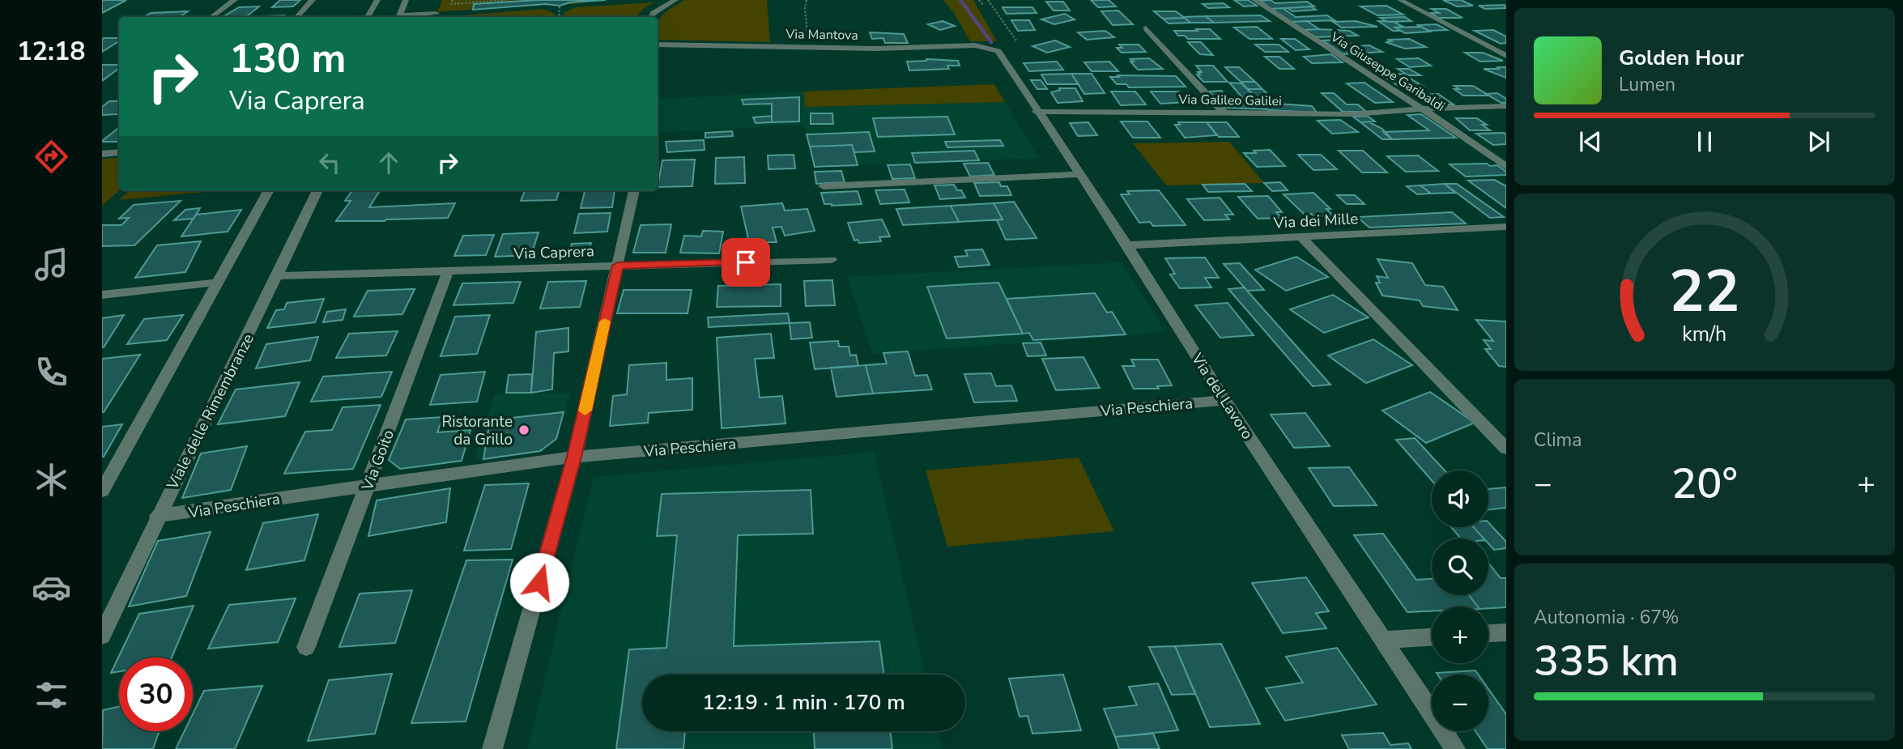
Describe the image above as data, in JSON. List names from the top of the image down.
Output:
{
  "streets": {
    "street": [
      "Via Mantova",
      "Via Giuseppe Garibaldi",
      "Via Galileo Galilei",
      "Via dei Mille",
      "Via Caprera",
      "Via del Lavoro",
      "Via Peschiera",
      "Viale delle Rimembranze",
      "Via Goito"
    ]
  },
  "crossings": [
    ["Via Mantova", "Via del Lavoro"],
    ["Via Giuseppe Garibaldi", "Via Galileo Galilei"],
    ["Via Galileo Galilei", "Via del Lavoro"],
    ["Via dei Mille", "Via del Lavoro"],
    ["Via Caprera", "Viale delle Rimembranze"],
    ["Via Caprera", "Via Goito"],
    ["Via del Lavoro", "Via Peschiera"],
    ["Via Peschiera", "Viale delle Rimembranze"],
    ["Via Peschiera", "Via Goito"]
  ],
  "places": ["Ristorante da Grillo"],
  "page": {
    "tabs": "12:18",
    "turn": ["130 m", "Via Caprera"],
    "song": ["Golden Hour", "Lumen"],
    "tile": [
      "Clima",
      ["Autonomia · 67%", "335 km"]
    ],
    "heat": ["−", "20°", "+"],
    "map_buttons": ["+", "−"],
    "limit": "30",
    "trip": "12:19 · 1 min · 170 m",
    "gauge": ["22", "km/h"]
  }
}
